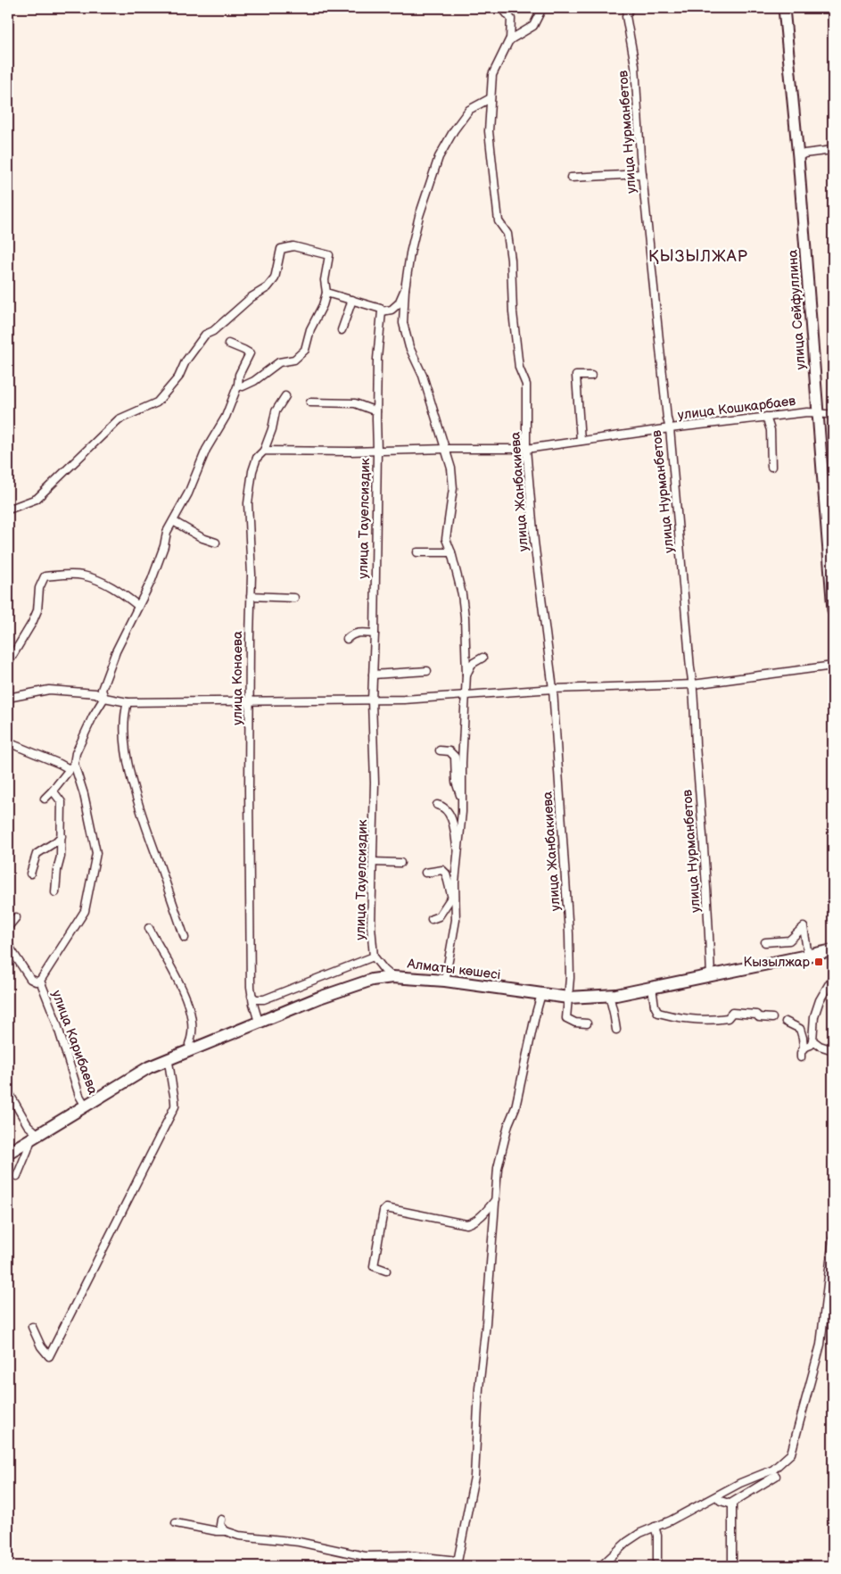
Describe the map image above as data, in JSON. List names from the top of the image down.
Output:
{
  "streets": {
    "main road": ["Алматы көшесі"],
    "street": [
      "улица Нурманбетов",
      "улица Сейфуллина",
      "улица Кошкарбаев",
      "улица Жанбакиева",
      "улица Тауелсиздик",
      "улица Конаева",
      "улица Карибаева"
    ]
  },
  "crossings": [
    ["улица Нурманбетов", "улица Кошкарбаев"],
    ["улица Нурманбетов", "Алматы көшесі"],
    ["улица Сейфуллина", "улица Кошкарбаев"],
    ["улица Кошкарбаев", "улица Жанбакиева"],
    ["улица Кошкарбаев", "улица Тауелсиздик"],
    ["улица Жанбакиева", "Алматы көшесі"],
    ["улица Тауелсиздик", "Алматы көшесі"],
    ["улица Конаева", "Алматы көшесі"],
    ["Алматы көшесі", "улица Карибаева"]
  ],
  "districts": ["ҚЫЗЫЛЖАР"],
  "places": {
    "transit": ["Кызылжар"]
  }
}
